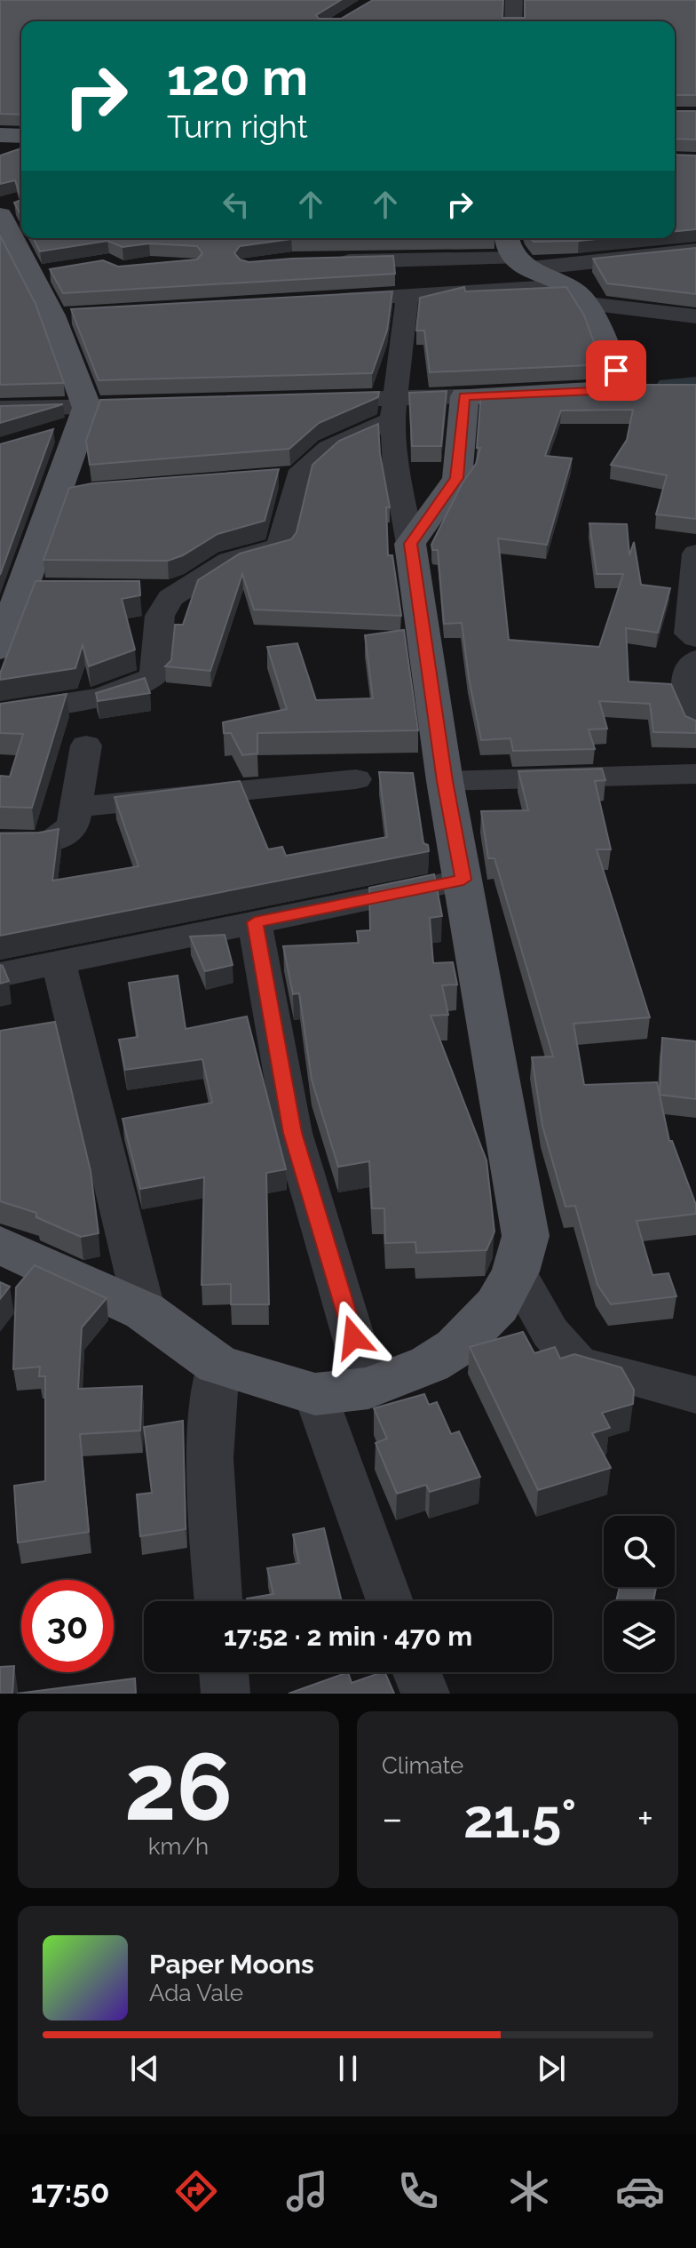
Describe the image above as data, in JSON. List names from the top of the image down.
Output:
{
  "page": {
    "turn": ["120 m", "Turn right"],
    "limit": "30",
    "trip": "17:52 · 2 min · 470 m",
    "tile": [
      ["26", "km/h"],
      "Climate"
    ],
    "heat": ["−", "21.5°", "+"],
    "song": ["Paper Moons", "Ada Vale"],
    "tabs": "17:50"
  }
}
